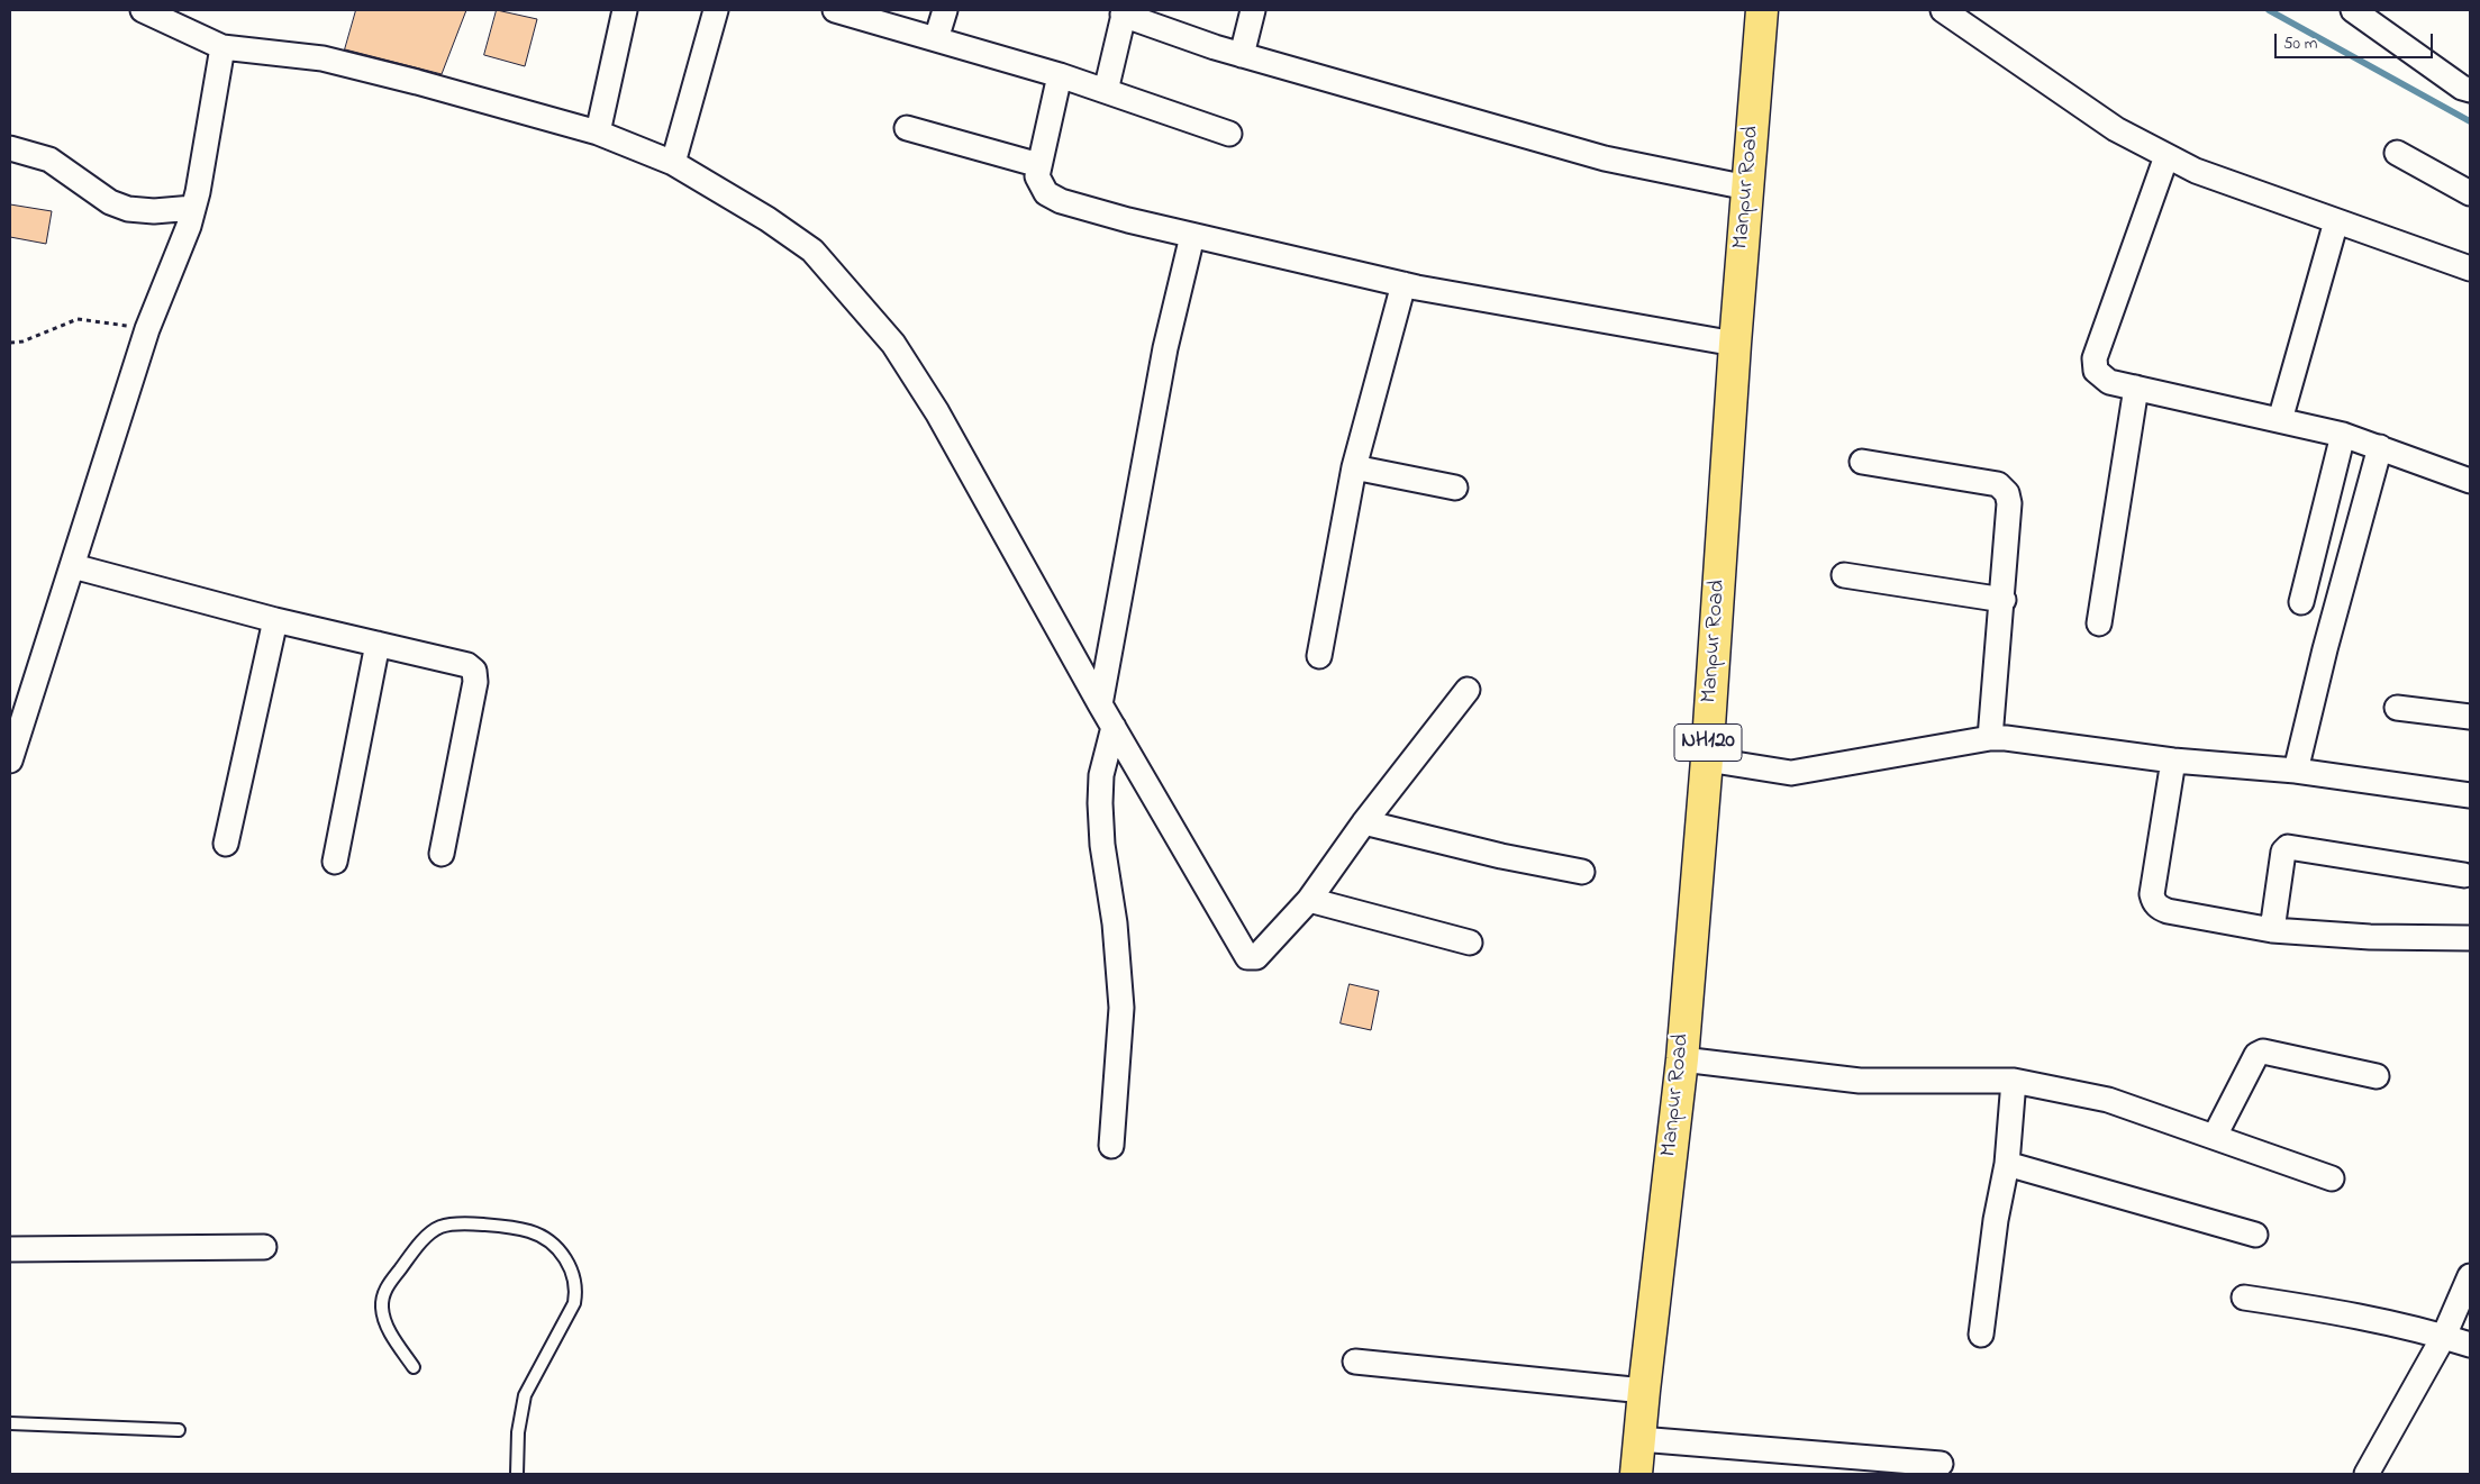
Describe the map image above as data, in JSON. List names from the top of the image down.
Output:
{
  "streets": {
    "highway": ["Manpur Road", "NH120"]
  },
  "scale_bar": "50 m"
}
